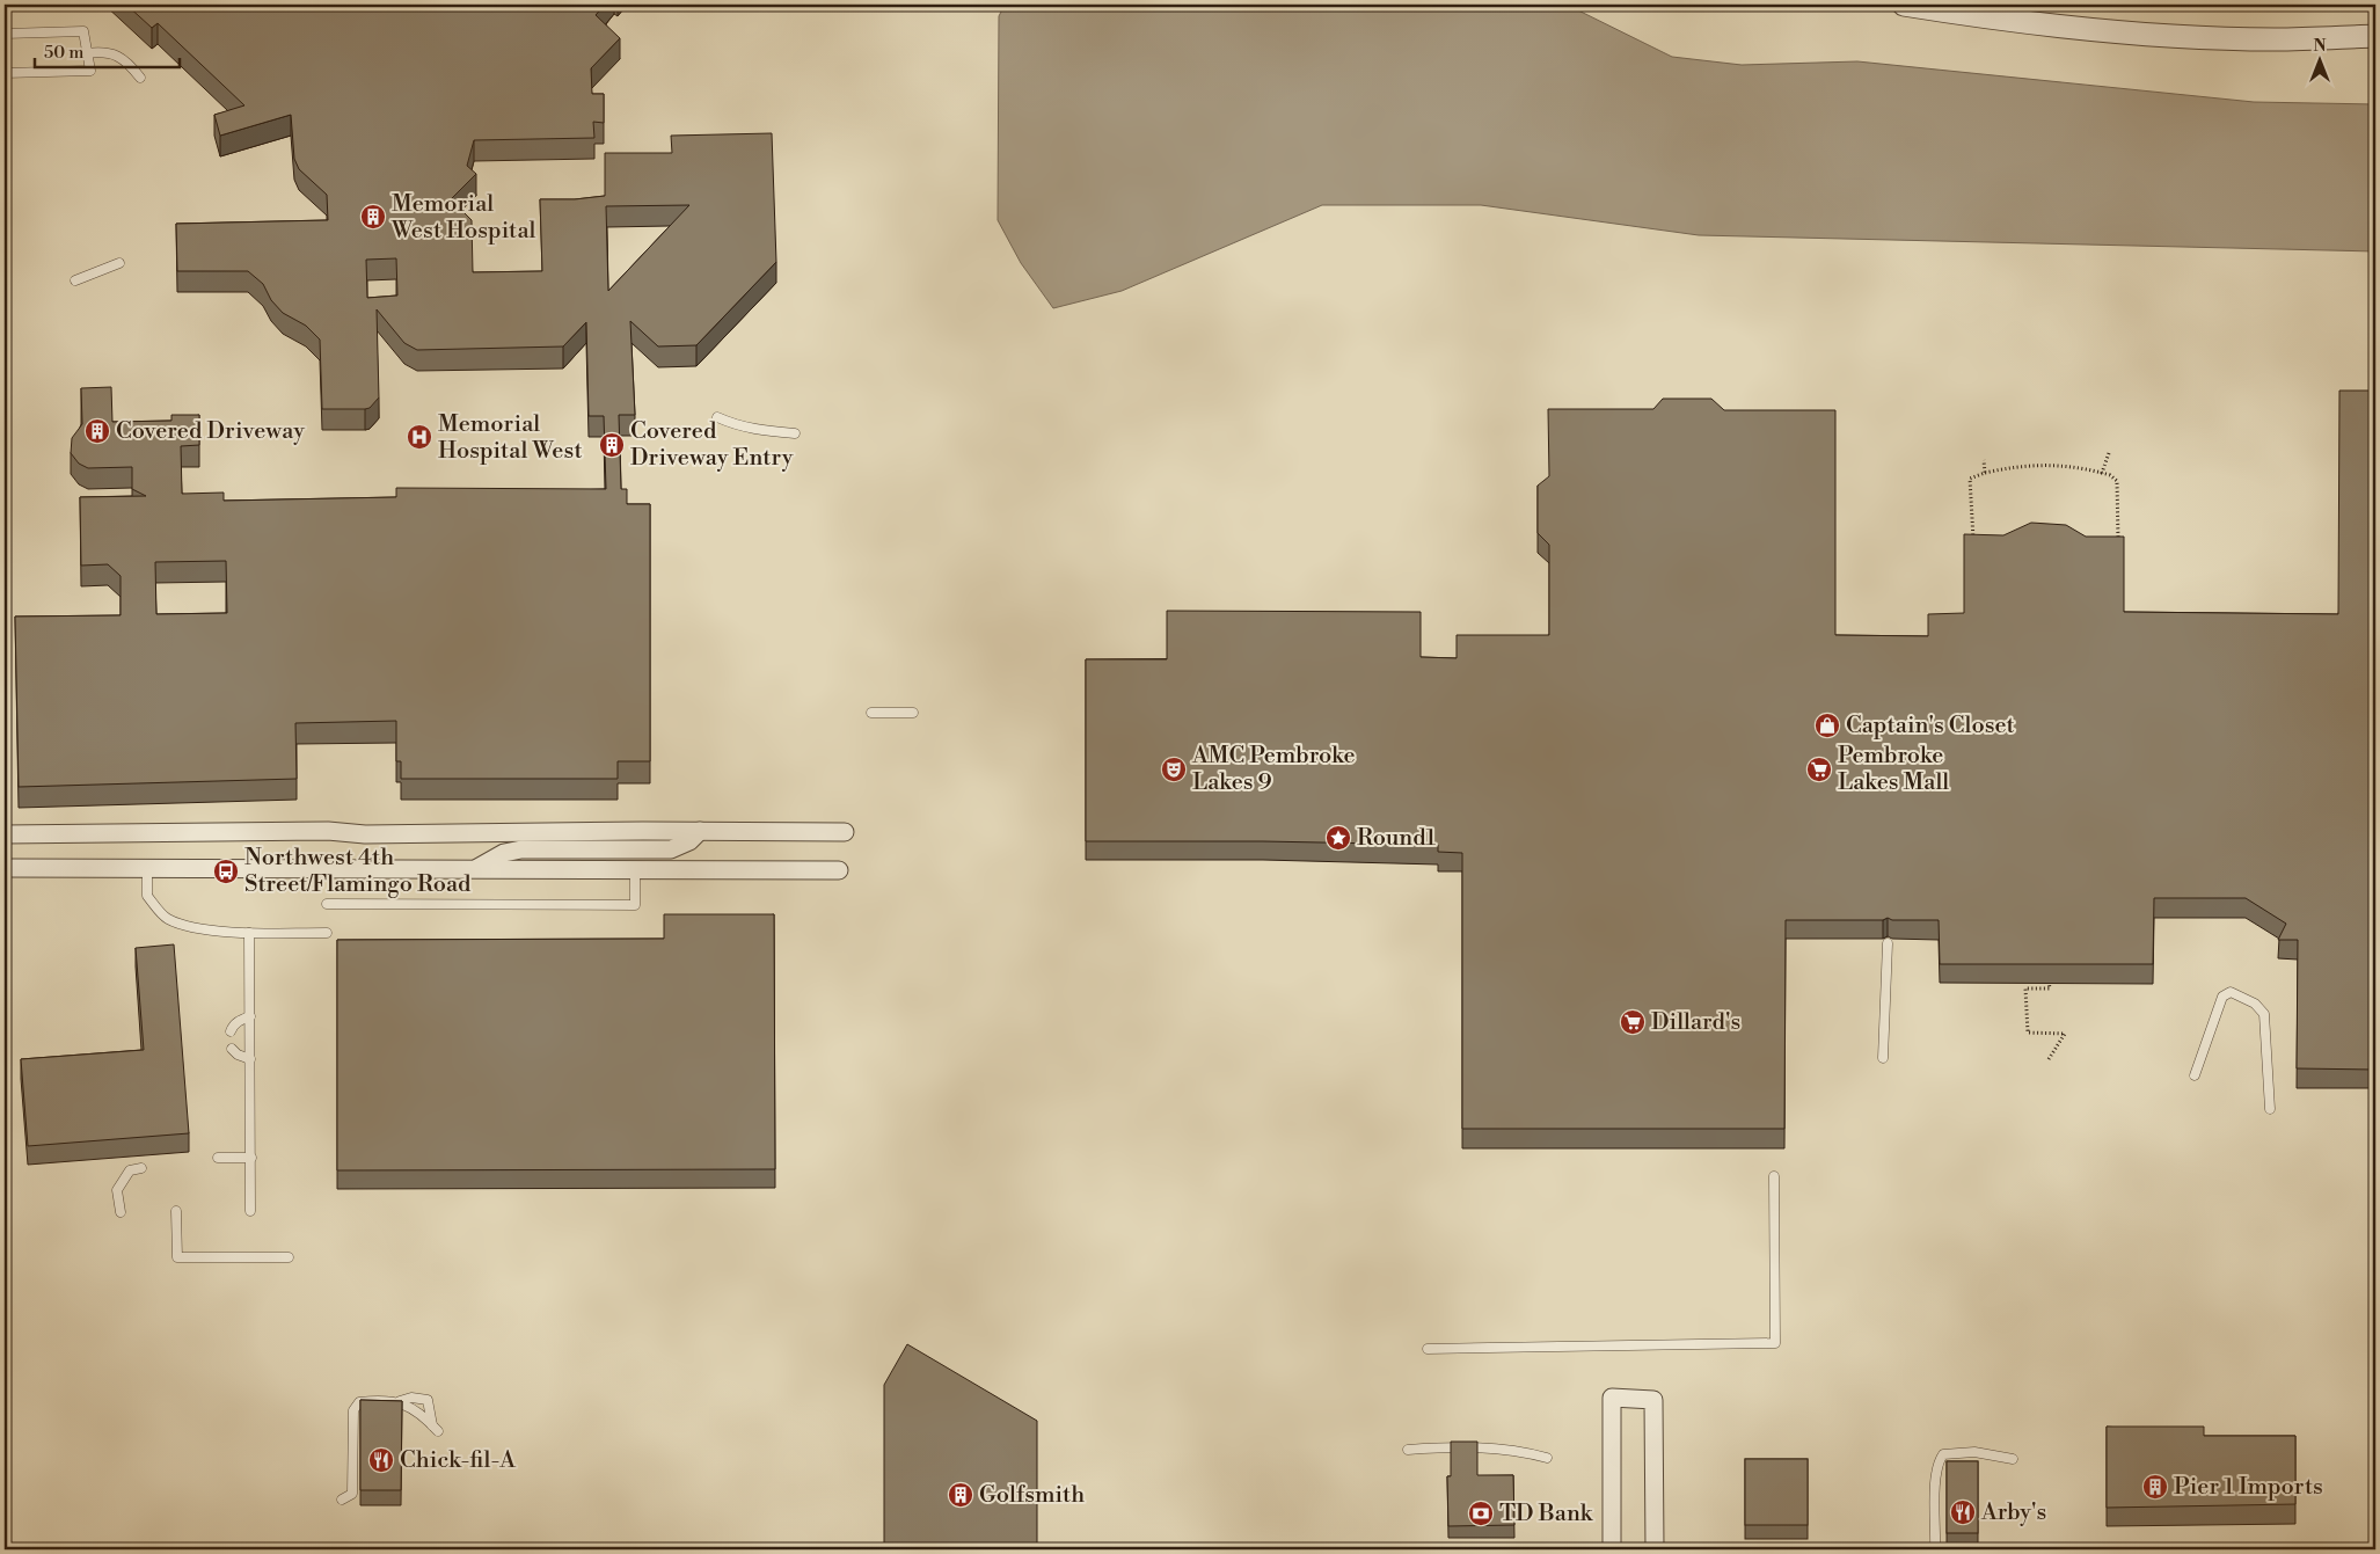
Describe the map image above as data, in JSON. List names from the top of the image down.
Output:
{
  "places": {
    "building": [
      "Memorial West Hospital",
      "Covered Driveway",
      "Covered Driveway Entry",
      "Pier 1 Imports",
      "Golfsmith"
    ],
    "hospital": ["Memorial Hospital West"],
    "shop": ["Captain's Closet"],
    "theatre": ["AMC Pembroke Lakes 9"],
    "supermarket": ["Pembroke Lakes Mall", "Dillard's"],
    "place": ["Round1"],
    "bus stop": ["Northwest 4th Street/Flamingo Road"],
    "restaurant": ["Chick-fil-A", "Arby's"],
    "bank": ["TD Bank"]
  },
  "scale_bar": "50 m",
  "north": "top"
}
